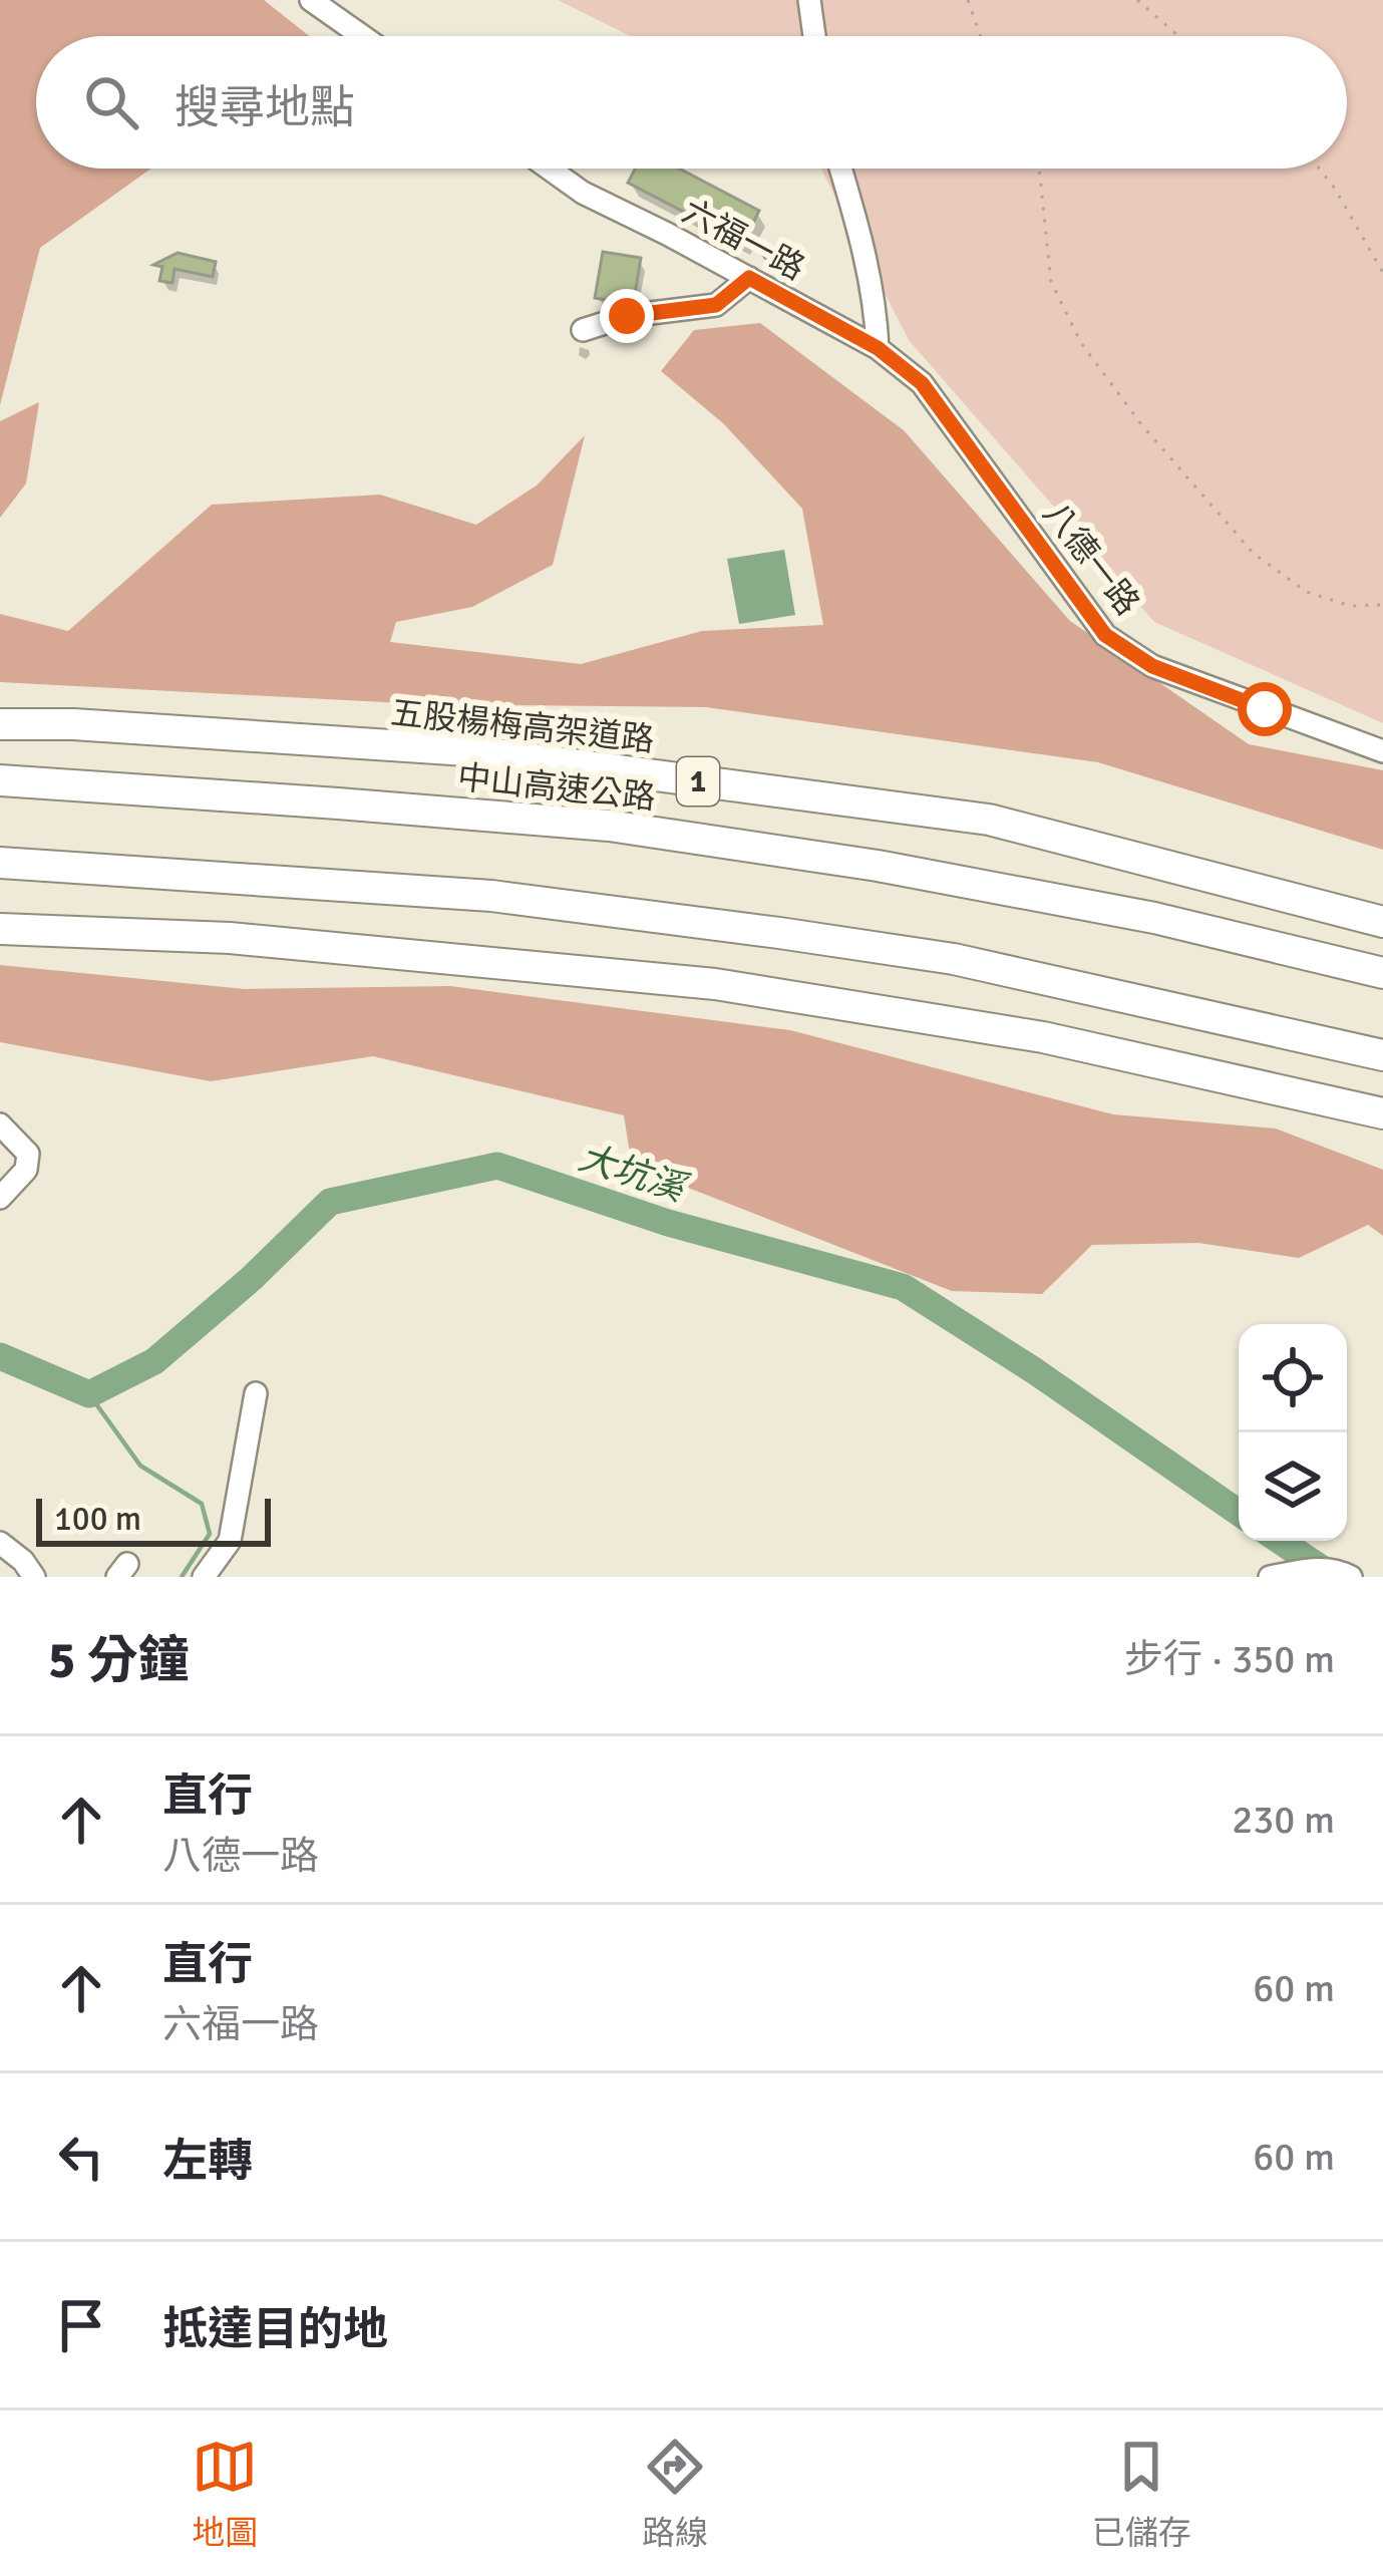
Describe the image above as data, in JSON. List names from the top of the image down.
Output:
{
  "streets": {
    "highway": ["五股楊梅高架道路", "1", "中山高速公路"],
    "street": ["六福一路", "八德一路"]
  },
  "crossings": [
    ["六福一路", "八德一路"]
  ],
  "water": ["大坑溪"],
  "scale_bar": "100 m",
  "page": {
    "search": "搜尋地點",
    "scale": "100 m",
    "heading": ["5 分鐘", "步行 · 350 m"],
    "list": [
      ["直行", "八德一路", "230 m"],
      ["直行", "六福一路", "60 m"],
      ["左轉", "60 m"],
      "抵達目的地"
    ],
    "nav": ["地圖", "路線", "已儲存"]
  }
}
